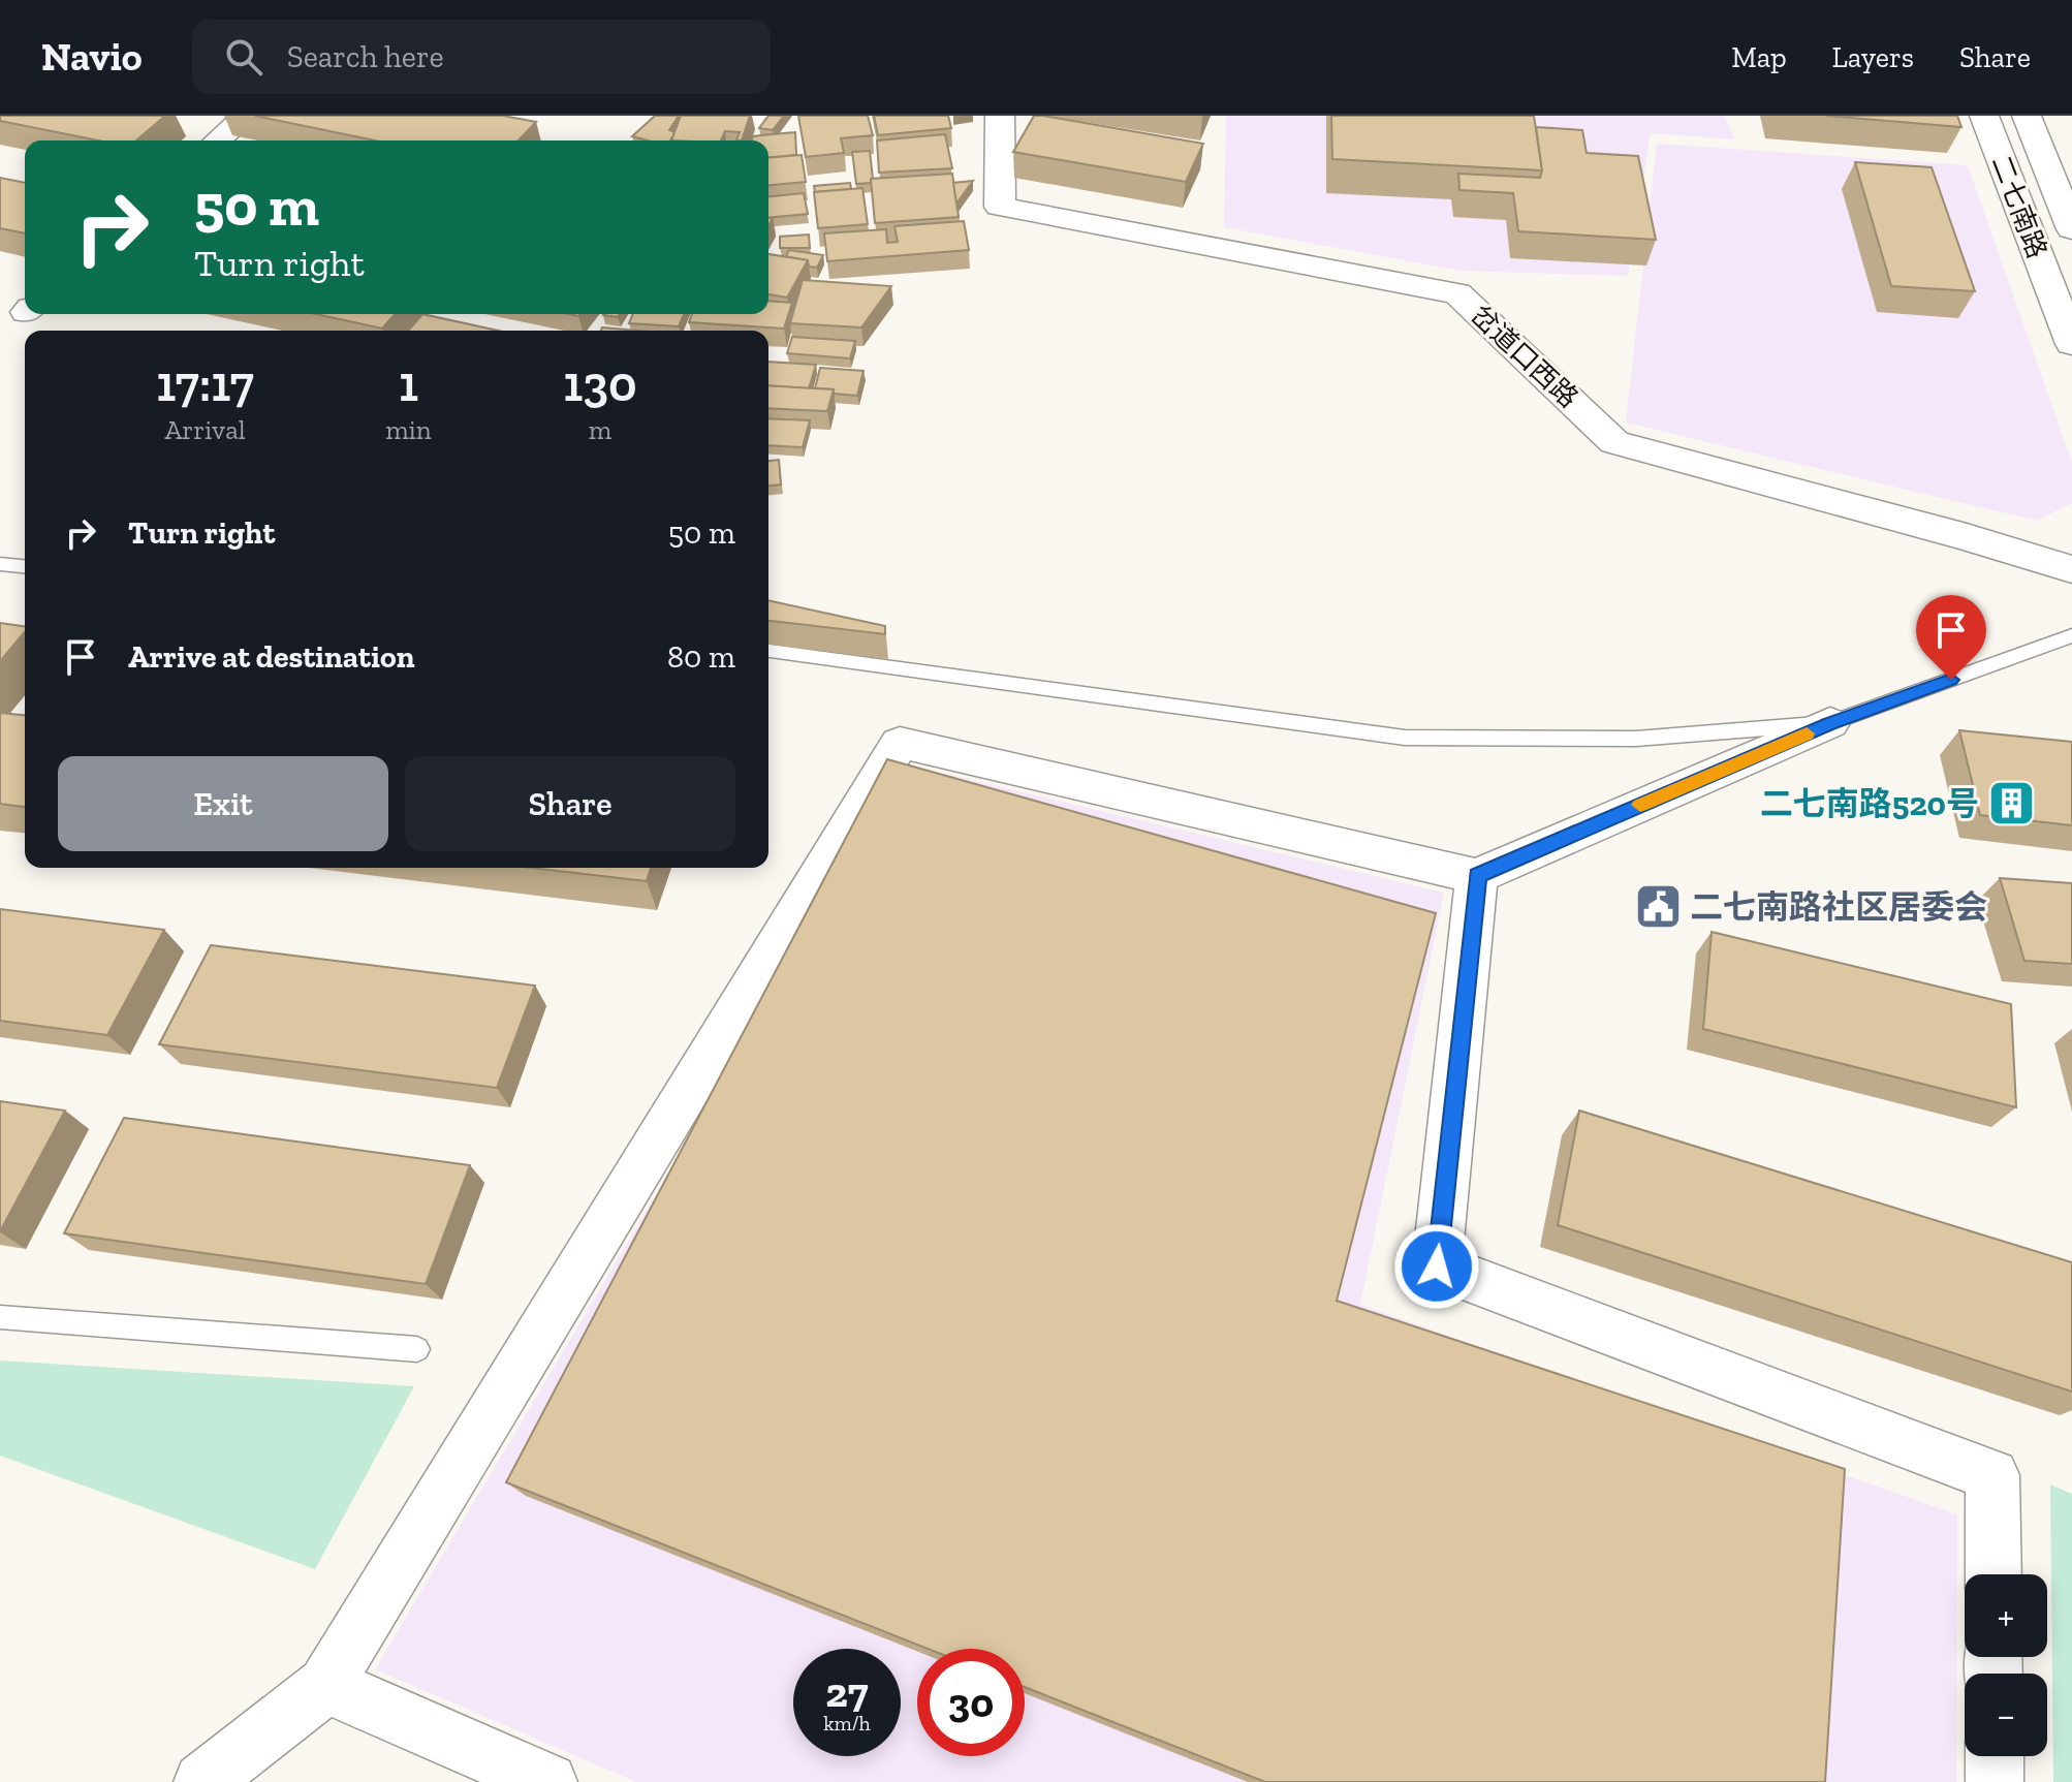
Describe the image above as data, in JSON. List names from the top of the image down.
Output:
{
  "streets": {
    "street": ["二七南路", "岔道口西路"]
  },
  "places": {
    "building": ["二七南路520号"],
    "public building": ["二七南路社区居委会"]
  },
  "page": {
    "header": "Navio",
    "search": "Search here",
    "nav": ["Map", "Layers", "Share"],
    "turn": ["50 m", "Turn right"],
    "eta": [
      "17:17",
      "Arrival",
      "1",
      "min",
      "130",
      "m"
    ],
    "list": [
      {
        "name": "Turn right",
        "value": "50 m"
      },
      {
        "name": "Arrive at destination",
        "value": "80 m"
      }
    ],
    "buttons": ["Exit", "Share"],
    "map_buttons": ["+", "−"],
    "speed": "27 km/h",
    "limit": "30"
  }
}
